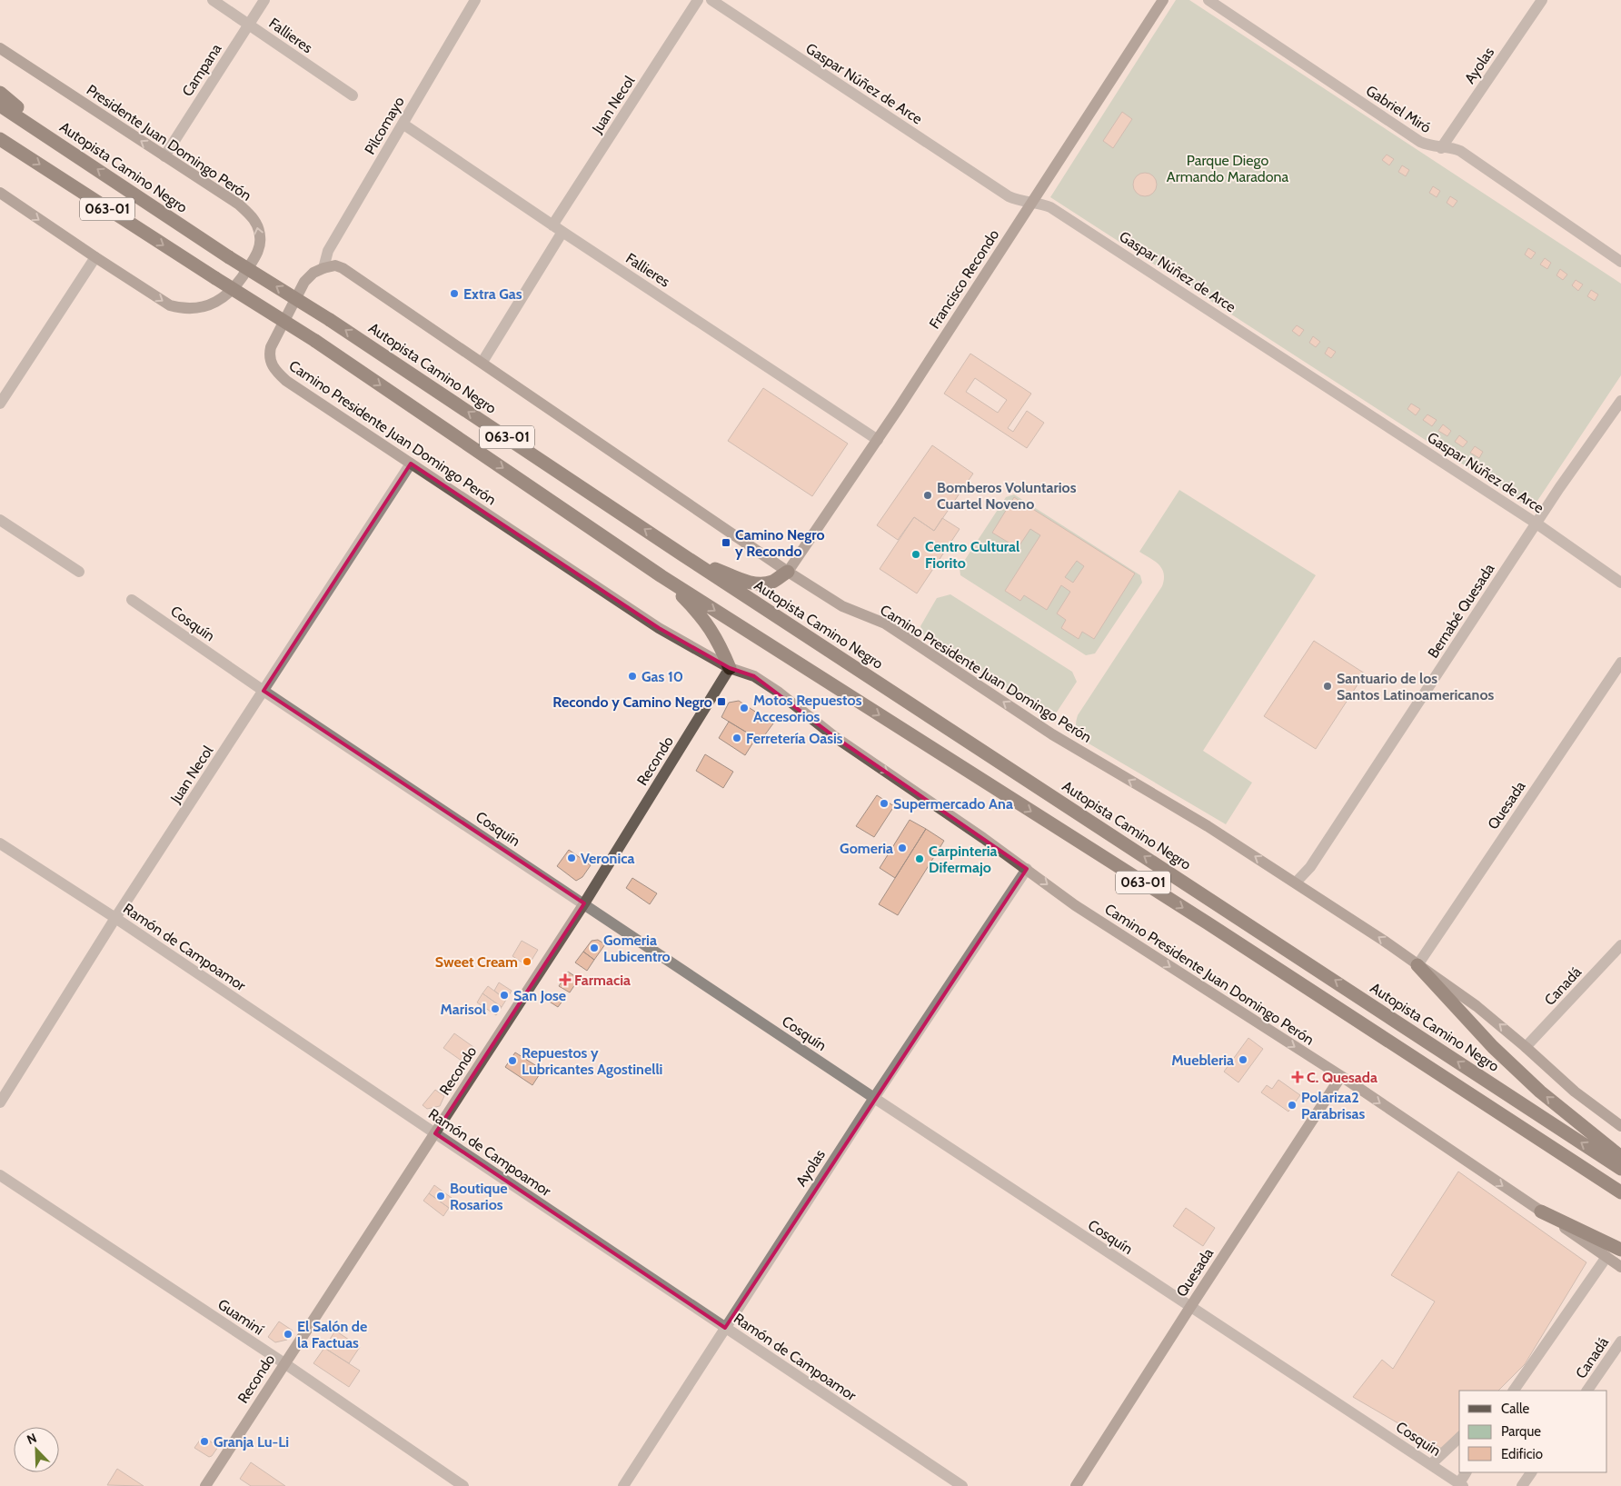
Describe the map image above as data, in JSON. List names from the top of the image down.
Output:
{
  "streets": {
    "highway": ["Autopista Camino Negro", "063-01"],
    "street": [
      "Fallieres",
      "Ayolas",
      "Campana",
      "Gaspar Núñez de Arce",
      "Juan Necol",
      "Gabriel Miró",
      "Pilcomayo",
      "Presidente Juan Domingo Perón",
      "Francisco Recondo",
      "Camino Presidente Juan Domingo Perón",
      "Bernabé Quesada",
      "Cosquín",
      "Recondo",
      "Quesada",
      "Ramón de Campoamor",
      "Canadá",
      "Guaminí"
    ]
  },
  "crossings": [
    ["Fallieres", "Campana"],
    ["Fallieres", "Juan Necol"],
    ["Fallieres", "Pilcomayo"],
    ["Fallieres", "Francisco Recondo"],
    ["Ayolas", "Gabriel Miró"],
    ["Ayolas", "Camino Presidente Juan Domingo Perón"],
    ["Ayolas", "Cosquín"],
    ["Ayolas", "Ramón de Campoamor"],
    ["Campana", "Presidente Juan Domingo Perón"],
    ["Gaspar Núñez de Arce", "Francisco Recondo"],
    ["Gaspar Núñez de Arce", "Bernabé Quesada"],
    ["Juan Necol", "Camino Presidente Juan Domingo Perón"],
    ["Juan Necol", "Cosquín"],
    ["Juan Necol", "Ramón de Campoamor"],
    ["Pilcomayo", "Camino Presidente Juan Domingo Perón"],
    ["Francisco Recondo", "Camino Presidente Juan Domingo Perón"],
    ["Camino Presidente Juan Domingo Perón", "Bernabé Quesada"],
    ["Camino Presidente Juan Domingo Perón", "Recondo"],
    ["Camino Presidente Juan Domingo Perón", "Quesada"],
    ["Camino Presidente Juan Domingo Perón", "Canadá"],
    ["Cosquín", "Recondo"],
    ["Cosquín", "Quesada"],
    ["Recondo", "Ramón de Campoamor"],
    ["Recondo", "Guaminí"]
  ],
  "parks": ["Parque Diego Armando Maradona"],
  "places": {
    "other": [
      "Extra Gas",
      "Bomberos Voluntarios Cuartel Noveno",
      "Centro Cultural Fiorito",
      "Gas 10",
      "Santuario de los Santos Latinoamericanos",
      "Motos Repuestos Accesorios",
      "Ferretería Oasis",
      "Supermercado Ana",
      "Gomeria",
      "Veronica",
      "Carpinteria Difermajo",
      "Gomeria Lubicentro",
      "Sweet Cream",
      "San Jose",
      "Marisol",
      "Muebleria",
      "Repuestos y Lubricantes Agostinelli",
      "Polariza2 Parabrisas",
      "Boutique Rosarios",
      "El Salón de la Factuas",
      "Granja Lu-Li"
    ],
    "transit": ["Camino Negro y Recondo", "Recondo y Camino Negro"],
    "health": ["Farmacia", "C. Quesada"]
  },
  "legend": ["Calle", "Parque", "Edificio"],
  "north": "top left"
}
